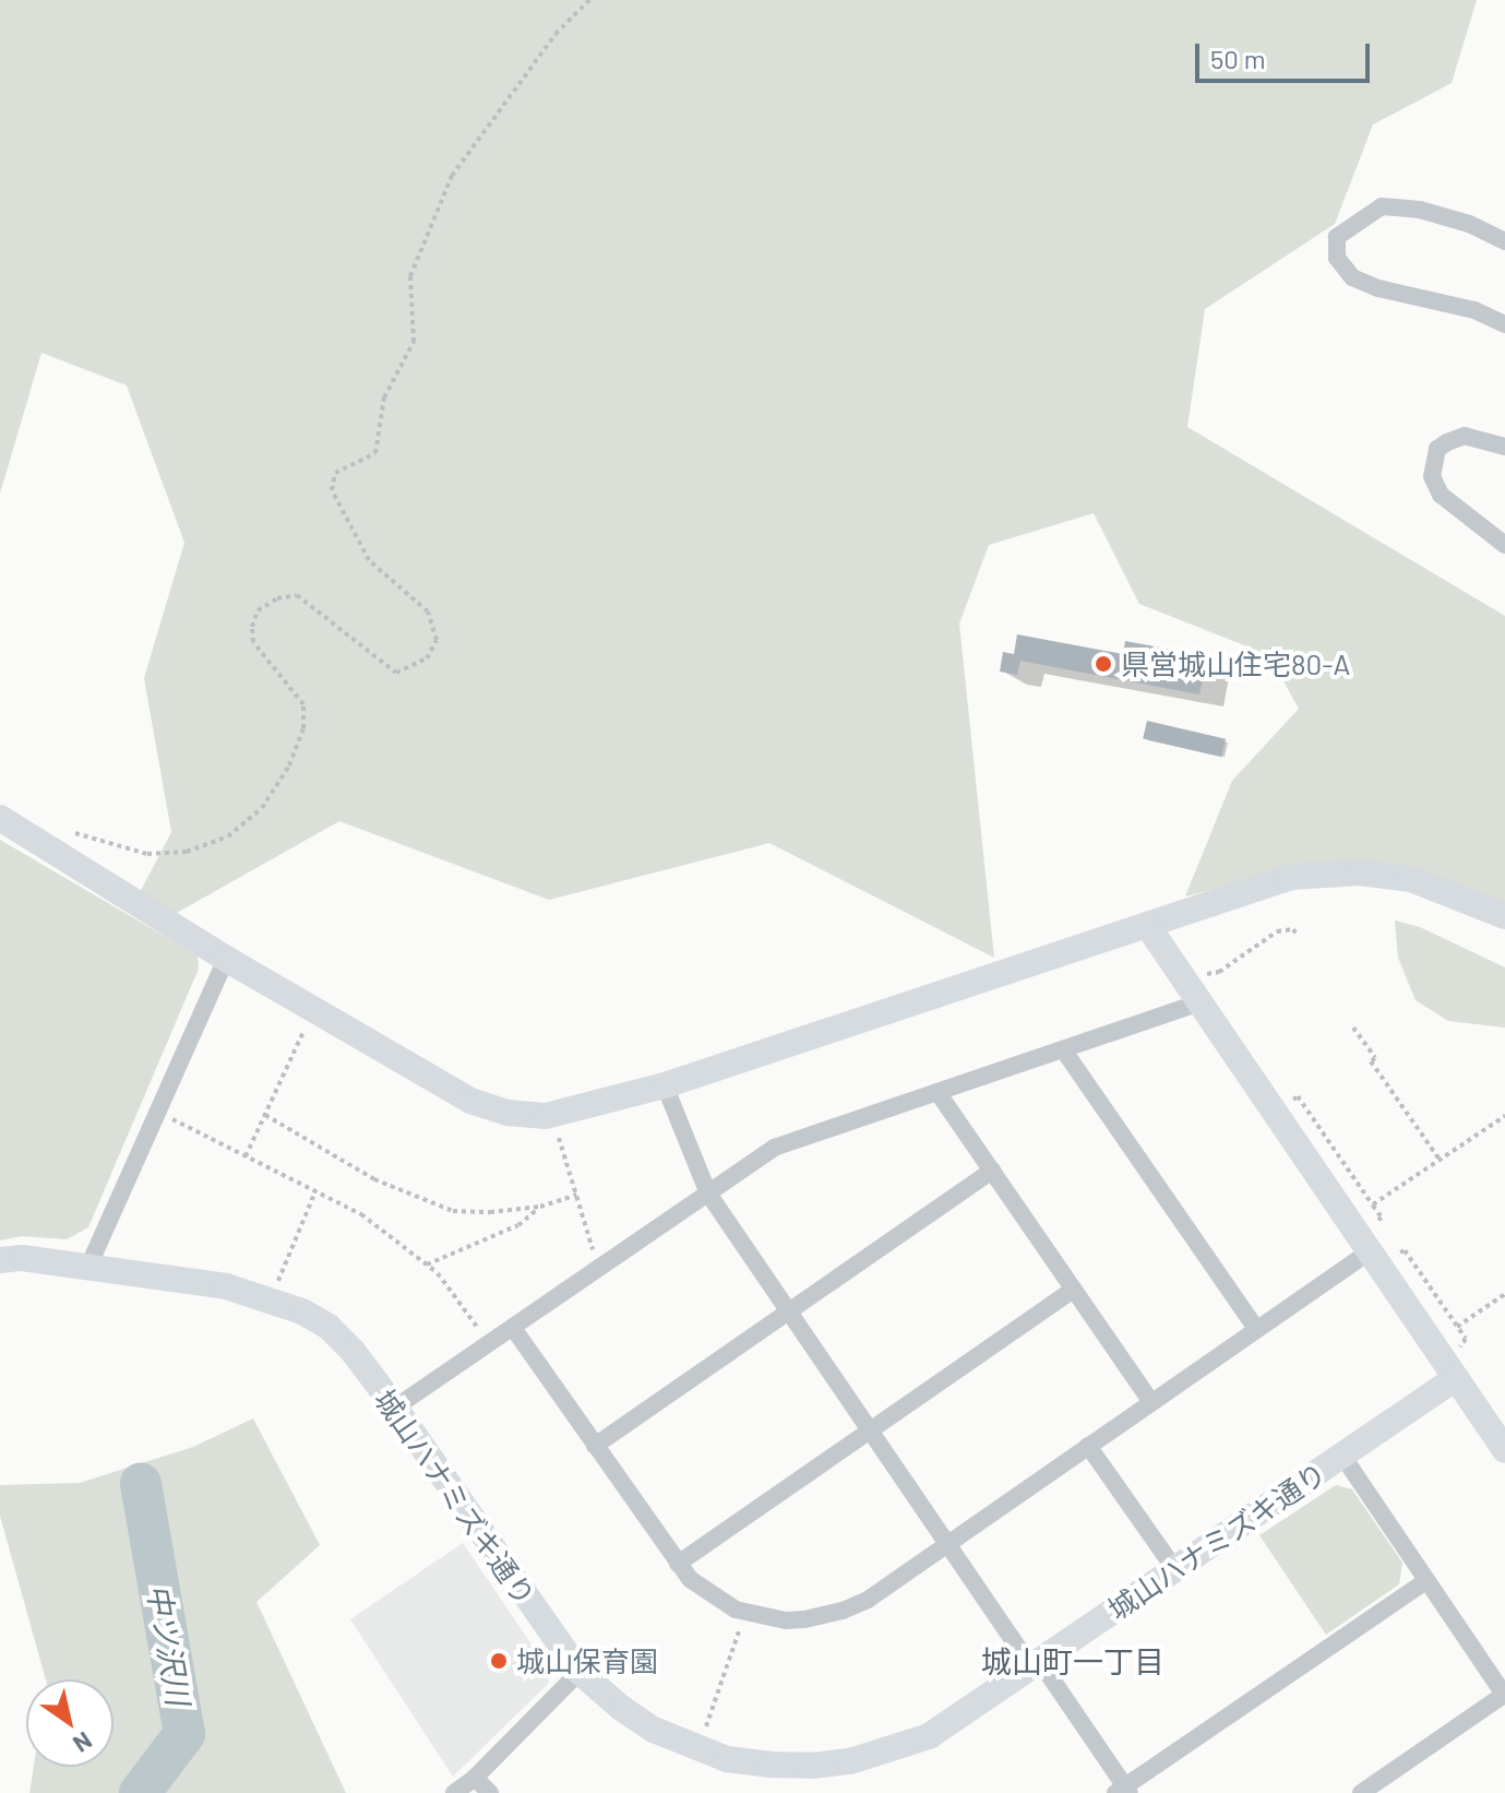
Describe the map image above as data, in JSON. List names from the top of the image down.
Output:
{
  "streets": {
    "street": ["城山ハナミズキ通り"]
  },
  "districts": ["城山町一丁目"],
  "water": ["中ツ沢川"],
  "places": ["県営城山住宅80-A", "城山保育園"],
  "scale_bar": "50 m",
  "north": "bottom right"
}
